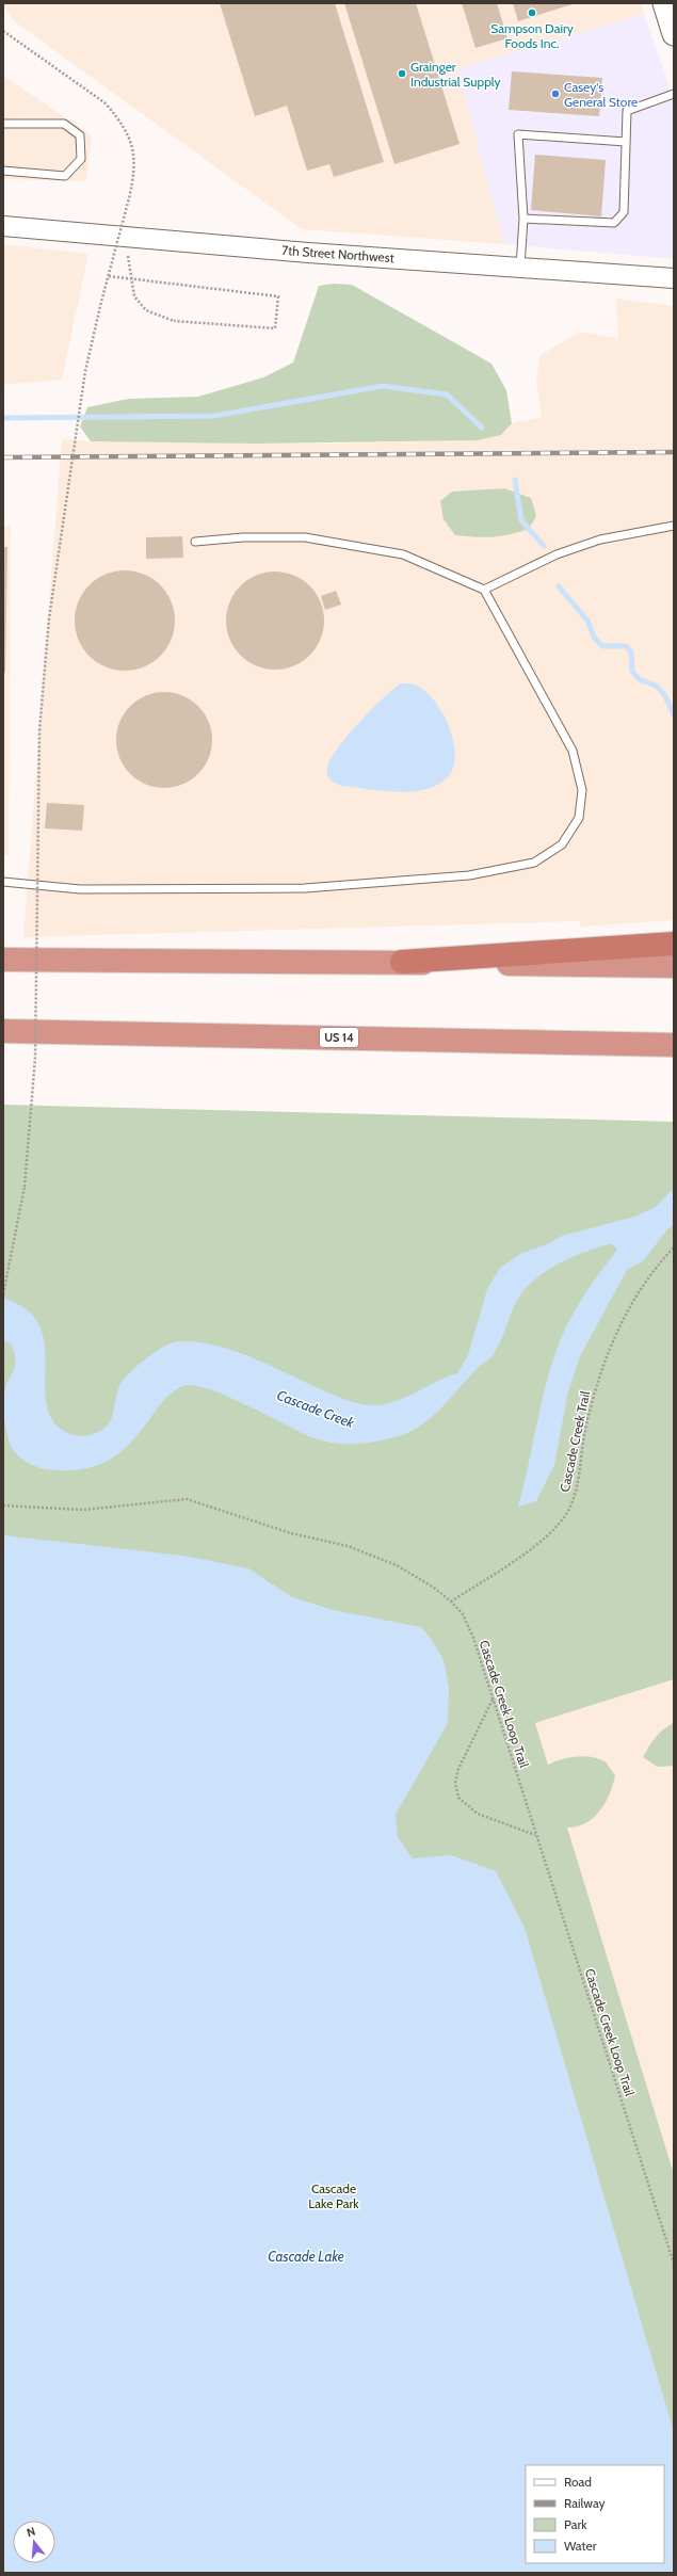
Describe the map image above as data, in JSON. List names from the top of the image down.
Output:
{
  "streets": {
    "highway": ["US 14"],
    "street": ["7th Street Northwest"],
    "path": ["Cascade Creek Trail", "Cascade Creek Loop Trail"]
  },
  "crossings": [
    ["Cascade Creek Trail", "Cascade Creek Loop Trail"]
  ],
  "water": ["Cascade Creek", "Cascade Lake"],
  "parks": ["Cascade Lake Park"],
  "places": ["Sampson Dairy Foods Inc.", "Grainger Industrial Supply", "Casey's General Store"],
  "legend": [
    "Road",
    "Railway",
    "Park",
    "Water"
  ],
  "north": "top"
}
